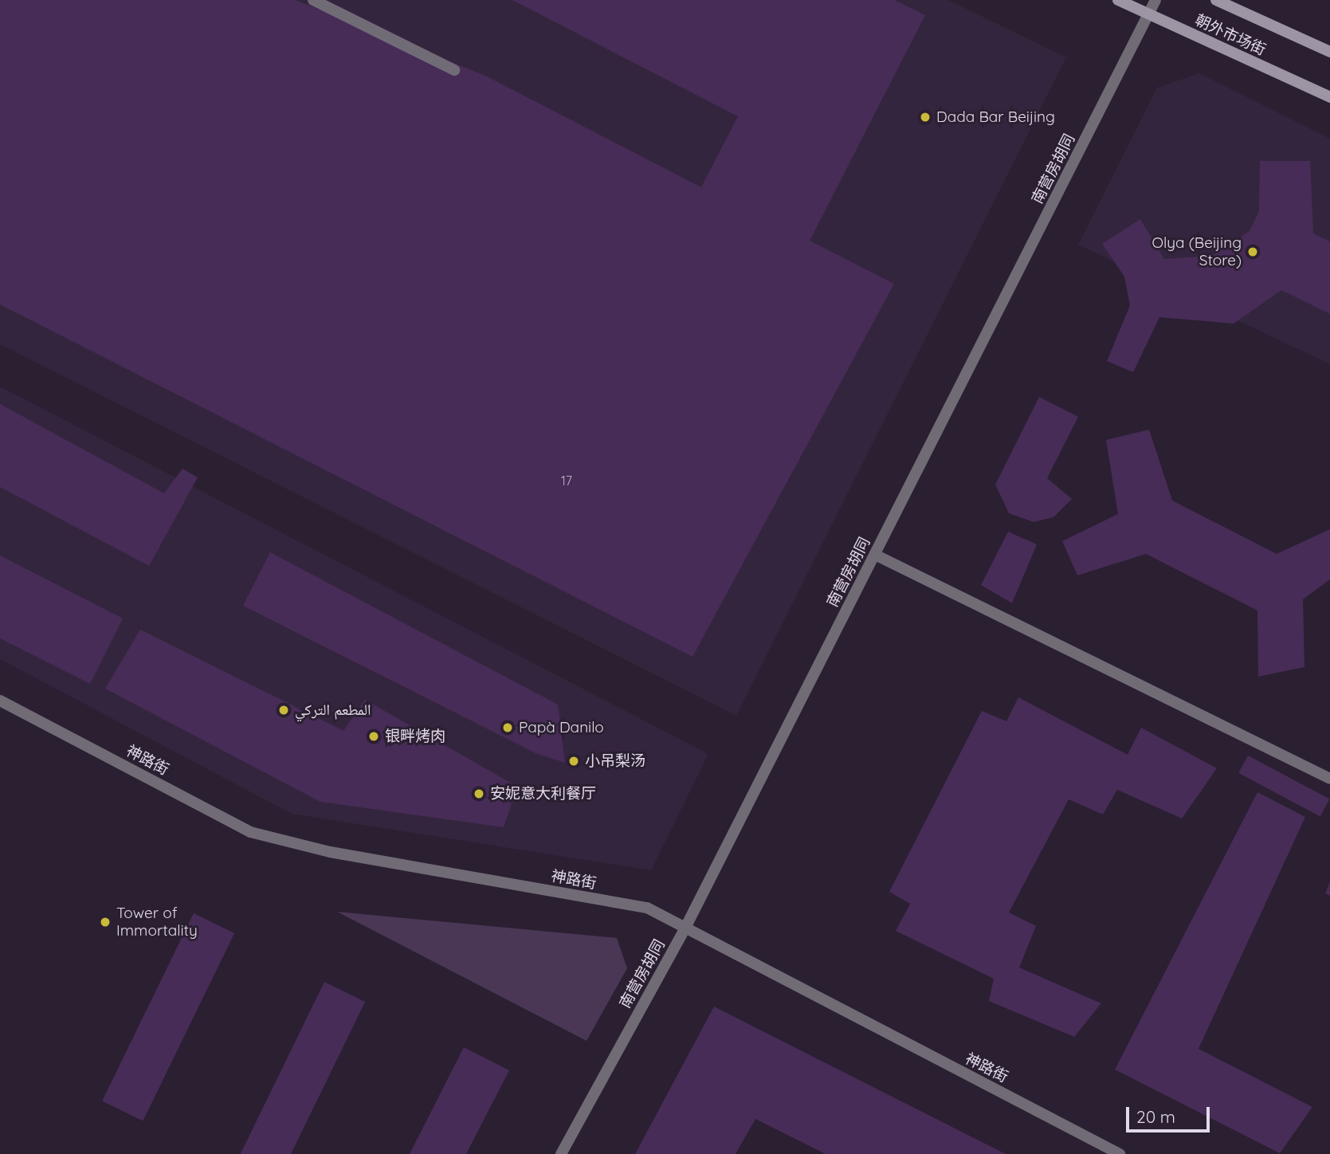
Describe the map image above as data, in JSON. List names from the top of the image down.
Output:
{
  "streets": {
    "main road": ["朝外市场街"],
    "street": ["南营房胡同", "神路街"]
  },
  "crossings": [
    ["朝外市场街", "南营房胡同"],
    ["南营房胡同", "神路街"]
  ],
  "places": [
    "Dada Bar Beijing",
    "Olya (Beijing Store)",
    "المطعم التركي",
    "Papà Danilo",
    "银畔烤肉",
    "小吊梨汤",
    "安妮意大利餐厅",
    "Tower of Immortality"
  ],
  "house_numbers": ["17"],
  "scale_bar": "20 m"
}
